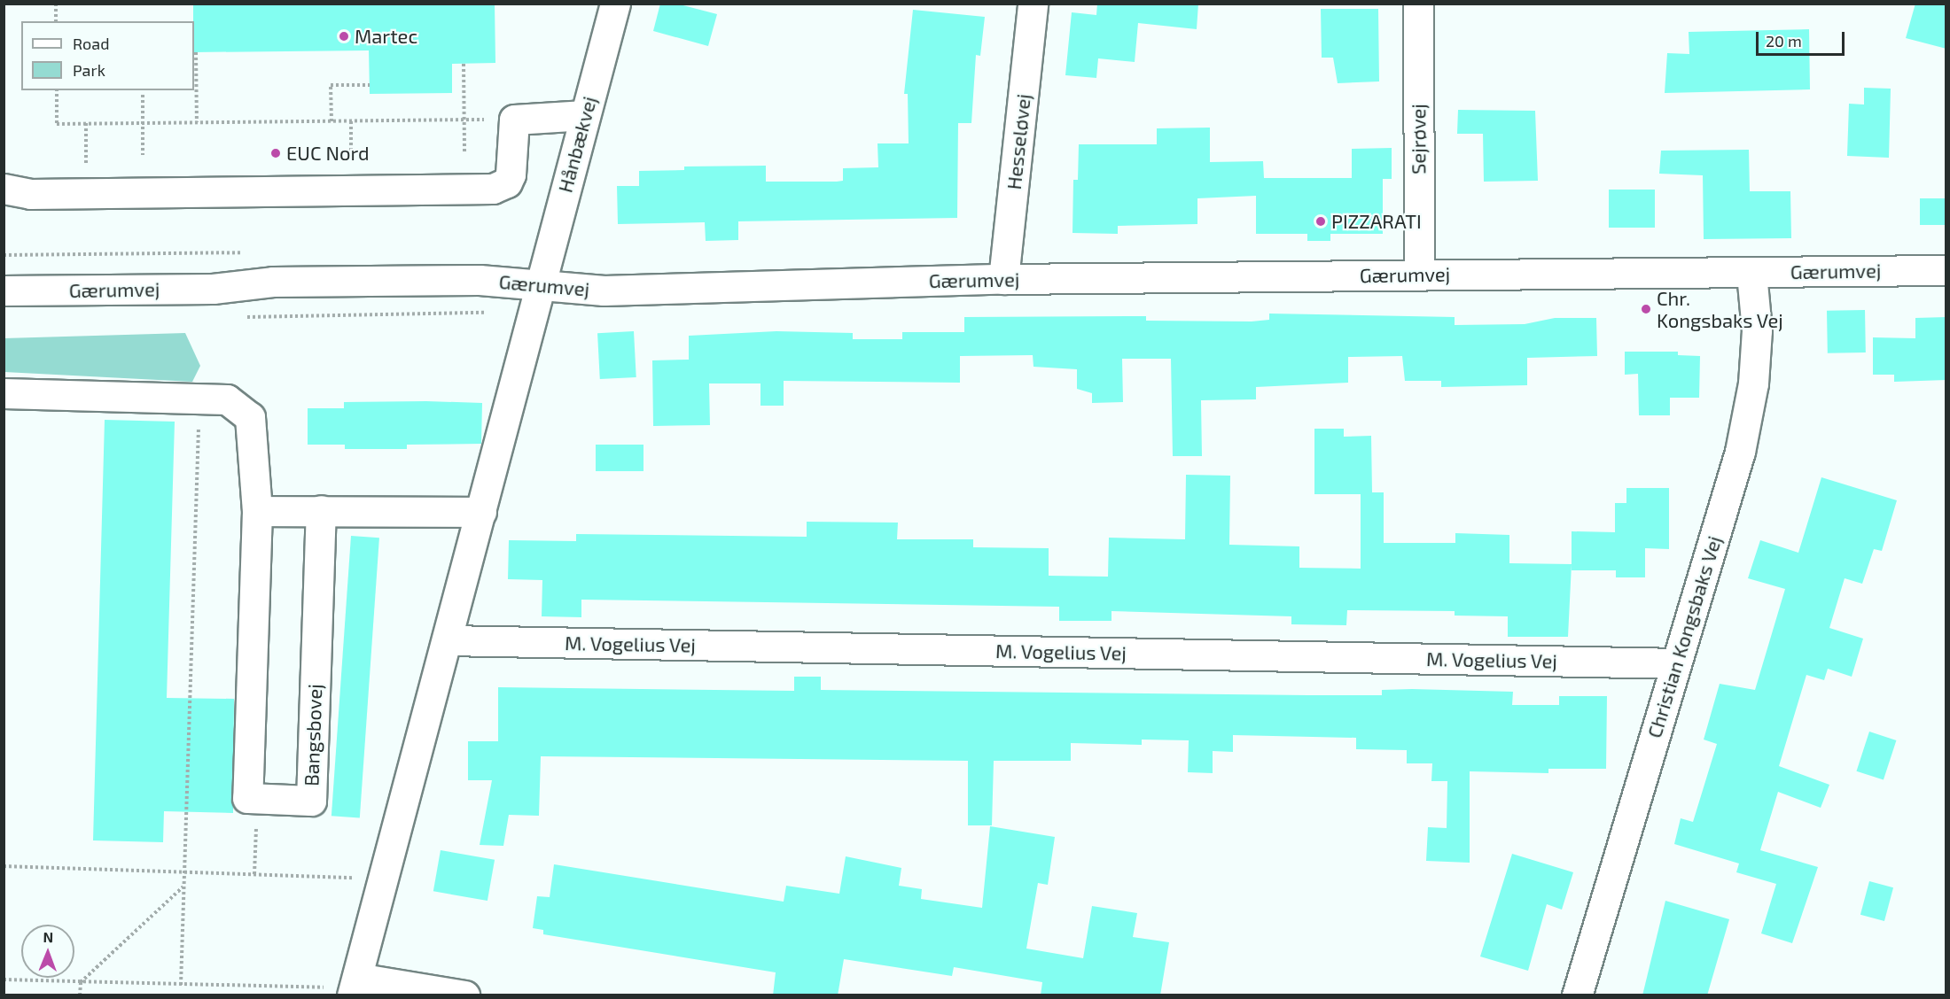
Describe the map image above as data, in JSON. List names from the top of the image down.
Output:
{
  "streets": {
    "street": [
      "Sejrøvej",
      "Hesseløvej",
      "Hånbækvej",
      "Gærumvej",
      "Christian Kongsbaks Vej",
      "M. Vogelius Vej",
      "Bangsbovej"
    ]
  },
  "crossings": [
    ["Sejrøvej", "Gærumvej"],
    ["Hesseløvej", "Gærumvej"],
    ["Hånbækvej", "Gærumvej"],
    ["Gærumvej", "Christian Kongsbaks Vej"],
    ["Christian Kongsbaks Vej", "M. Vogelius Vej"]
  ],
  "places": [
    "Martec",
    "EUC Nord",
    "PIZZARATI",
    "Chr. Kongsbaks Vej"
  ],
  "legend": ["Road", "Park"],
  "scale_bar": "20 m",
  "north": "top"
}
